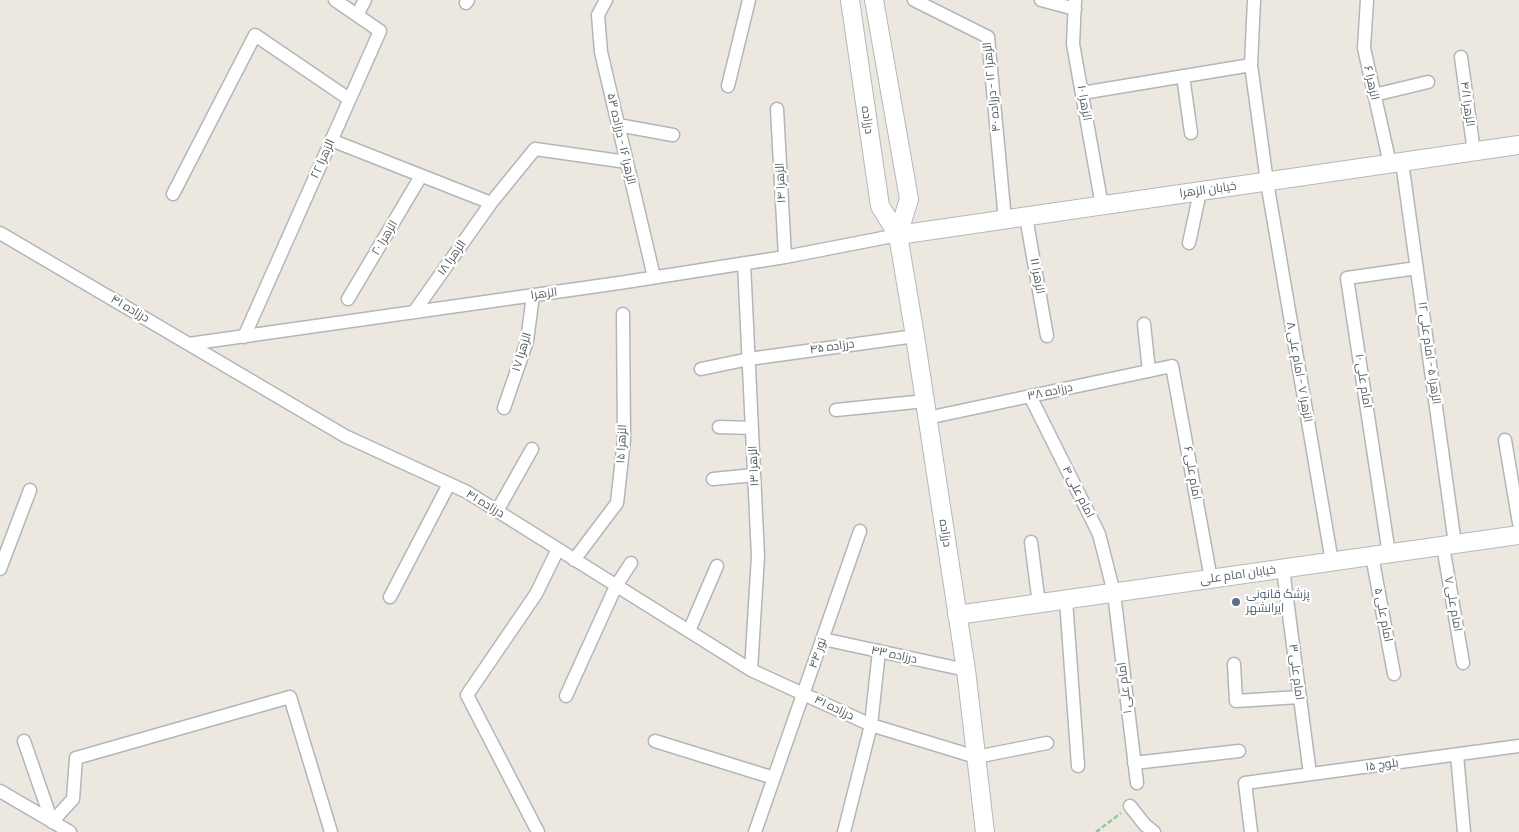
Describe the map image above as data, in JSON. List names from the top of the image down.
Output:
{
  "streets": {
    "street": [
      "الزهرا ۶",
      "الزهرا ۱۲ - درزاده ۴۰",
      "الزهرا ۱۰",
      "الزهرا ۴/۱",
      "درزاده",
      "الزهرا ۱۶ - درزاده ۵۳",
      "الزهرا ۲۲",
      "الزهرا ۱۴",
      "خیابان الزهرا",
      "الزهرا ۲۰",
      "الزهرا ۱۸",
      "الزهرا ۱۱",
      "الزهرا",
      "درزاده ۴۱",
      "درزاده ۴۵",
      "الزهرا ۱۷",
      "الزهرا ۵ - امام علی ۱۲",
      "الزهرا ۷ - امام علی ۸",
      "امام علی ۱۰",
      "درزاده ۳۸",
      "الزهرا ۱۵",
      "الزهرا ۱۳",
      "امام علی ۶",
      "امام علی ۴",
      "خیابان امام علی",
      "امام علی ۷",
      "امام علی ۵",
      "نور ۴۴",
      "درزاده ۴۳",
      "امام علی ۳",
      "امام علی ۱",
      "بلوچ ۱۵"
    ]
  },
  "crossings": [
    ["الزهرا ۶", "خیابان الزهرا"],
    ["الزهرا ۶", "الزهرا ۵ - امام علی ۱۲"],
    ["الزهرا ۱۲ - درزاده ۴۰", "خیابان الزهرا"],
    ["الزهرا ۱۰", "خیابان الزهرا"],
    ["الزهرا ۴/۱", "خیابان الزهرا"],
    ["درزاده", "خیابان الزهرا"],
    ["درزاده", "الزهرا"],
    ["درزاده", "درزاده ۴۱"],
    ["درزاده", "درزاده ۴۵"],
    ["درزاده", "درزاده ۳۸"],
    ["درزاده", "خیابان امام علی"],
    ["درزاده", "درزاده ۴۳"],
    ["الزهرا ۱۶ - درزاده ۵۳", "الزهرا ۱۸"],
    ["الزهرا ۱۶ - درزاده ۵۳", "الزهرا"],
    ["الزهرا ۲۲", "الزهرا"],
    ["الزهرا ۱۴", "الزهرا"],
    ["خیابان الزهرا", "الزهرا ۱۱"],
    ["خیابان الزهرا", "الزهرا"],
    ["خیابان الزهرا", "الزهرا ۵ - امام علی ۱۲"],
    ["خیابان الزهرا", "الزهرا ۷ - امام علی ۸"],
    ["الزهرا ۱۸", "الزهرا"],
    ["الزهرا", "درزاده ۴۱"],
    ["الزهرا", "الزهرا ۱۷"],
    ["الزهرا", "الزهرا ۱۳"],
    ["درزاده ۴۱", "الزهرا ۱۵"],
    ["درزاده ۴۱", "الزهرا ۱۳"],
    ["درزاده ۴۱", "نور ۴۴"],
    ["درزاده ۴۵", "الزهرا ۱۳"],
    ["الزهرا ۵ - امام علی ۱۲", "امام علی ۱۰"],
    ["الزهرا ۵ - امام علی ۱۲", "خیابان امام علی"],
    ["الزهرا ۵ - امام علی ۱۲", "امام علی ۷"],
    ["الزهرا ۷ - امام علی ۸", "خیابان امام علی"],
    ["امام علی ۱۰", "خیابان امام علی"],
    ["امام علی ۱۰", "امام علی ۵"],
    ["درزاده ۳۸", "امام علی ۶"],
    ["درزاده ۳۸", "امام علی ۴"],
    ["امام علی ۶", "خیابان امام علی"],
    ["امام علی ۴", "خیابان امام علی"],
    ["امام علی ۴", "امام علی ۱"],
    ["خیابان امام علی", "امام علی ۷"],
    ["خیابان امام علی", "امام علی ۵"],
    ["خیابان امام علی", "امام علی ۳"],
    ["خیابان امام علی", "امام علی ۱"],
    ["نور ۴۴", "درزاده ۴۳"],
    ["امام علی ۳", "بلوچ ۱۵"]
  ],
  "places": ["پزشک قانونی ایرانشهر"]
}
